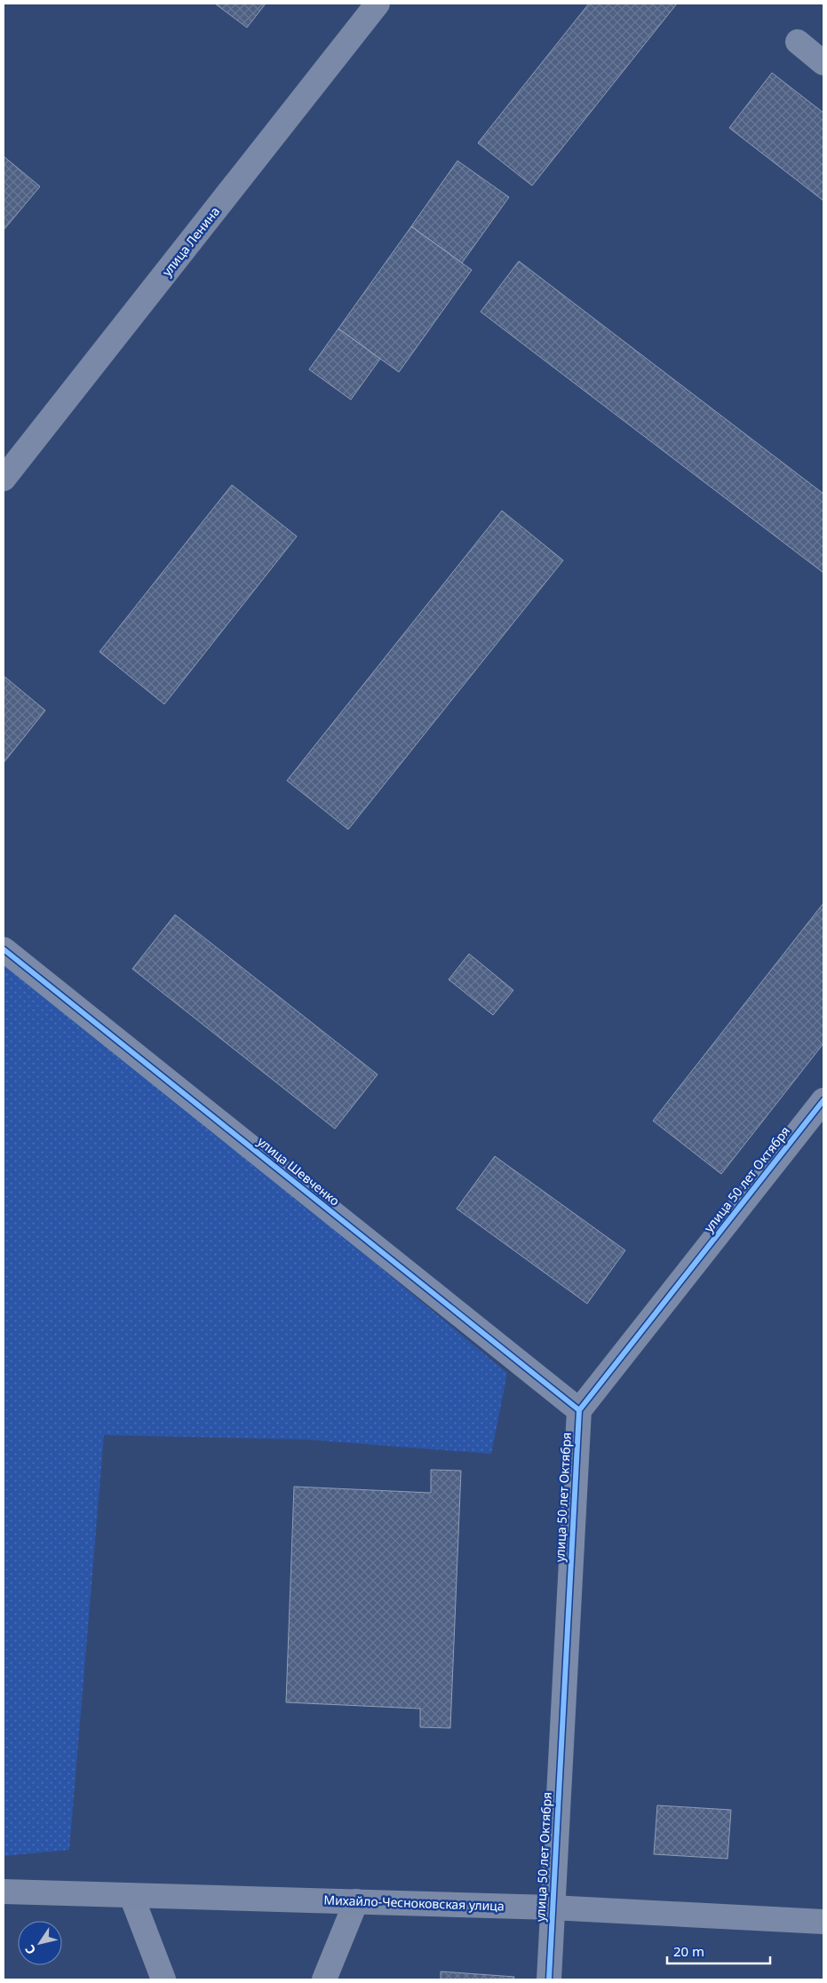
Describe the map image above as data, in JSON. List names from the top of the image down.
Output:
{
  "streets": {
    "main road": ["улица Ленина", "Михайло-Чесноковская улица"],
    "street": ["улица Шевченко", "улица 50 лет Октября"]
  },
  "crossings": [
    ["улица Шевченко", "улица 50 лет Октября"],
    ["улица 50 лет Октября", "Михайло-Чесноковская улица"]
  ],
  "scale_bar": "20 m",
  "north": "bottom left"
}
